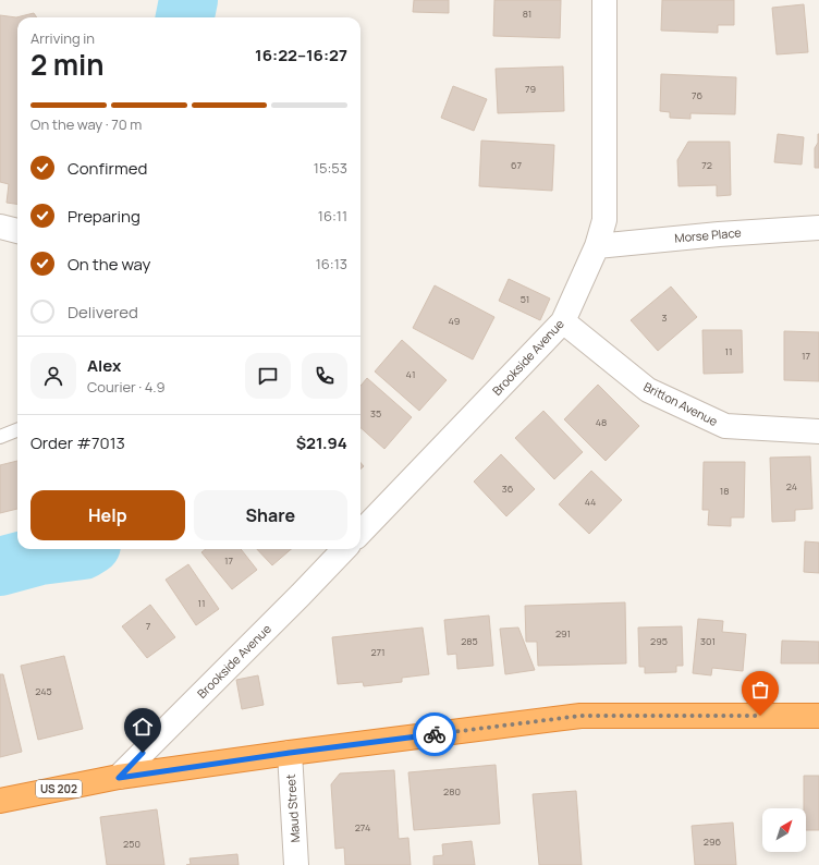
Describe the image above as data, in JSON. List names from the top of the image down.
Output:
{
  "streets": {
    "highway": ["US 202"],
    "street": [
      "Morse Place",
      "Brookside Avenue",
      "Britton Avenue",
      "Maud Street"
    ]
  },
  "crossings": [
    ["Morse Place", "Brookside Avenue"],
    ["Brookside Avenue", "Britton Avenue"],
    ["Brookside Avenue", "US 202"],
    ["US 202", "Maud Street"]
  ],
  "house_numbers": [
    "81",
    "79",
    "76",
    "67",
    "72",
    "51",
    "3",
    "49",
    "11",
    "17",
    "41",
    "35",
    "48",
    "24",
    "36",
    "18",
    "44",
    "17",
    "11",
    "7",
    "291",
    "285",
    "295",
    "301",
    "271",
    "245",
    "280",
    "274",
    "296",
    "250"
  ],
  "north": "top right",
  "page": {
    "heading": ["2 min", "Arriving in", "16:22–16:27"],
    "panel": [
      "Alex",
      "Courier · 4.9",
      "Order #7013",
      "$21.94"
    ],
    "bar": "On the way · 70 m",
    "list": [
      ["Confirmed", "15:53"],
      ["Preparing", "16:11"],
      ["On the way", "16:13"],
      "Delivered"
    ],
    "buttons": ["Help", "Share"]
  }
}
